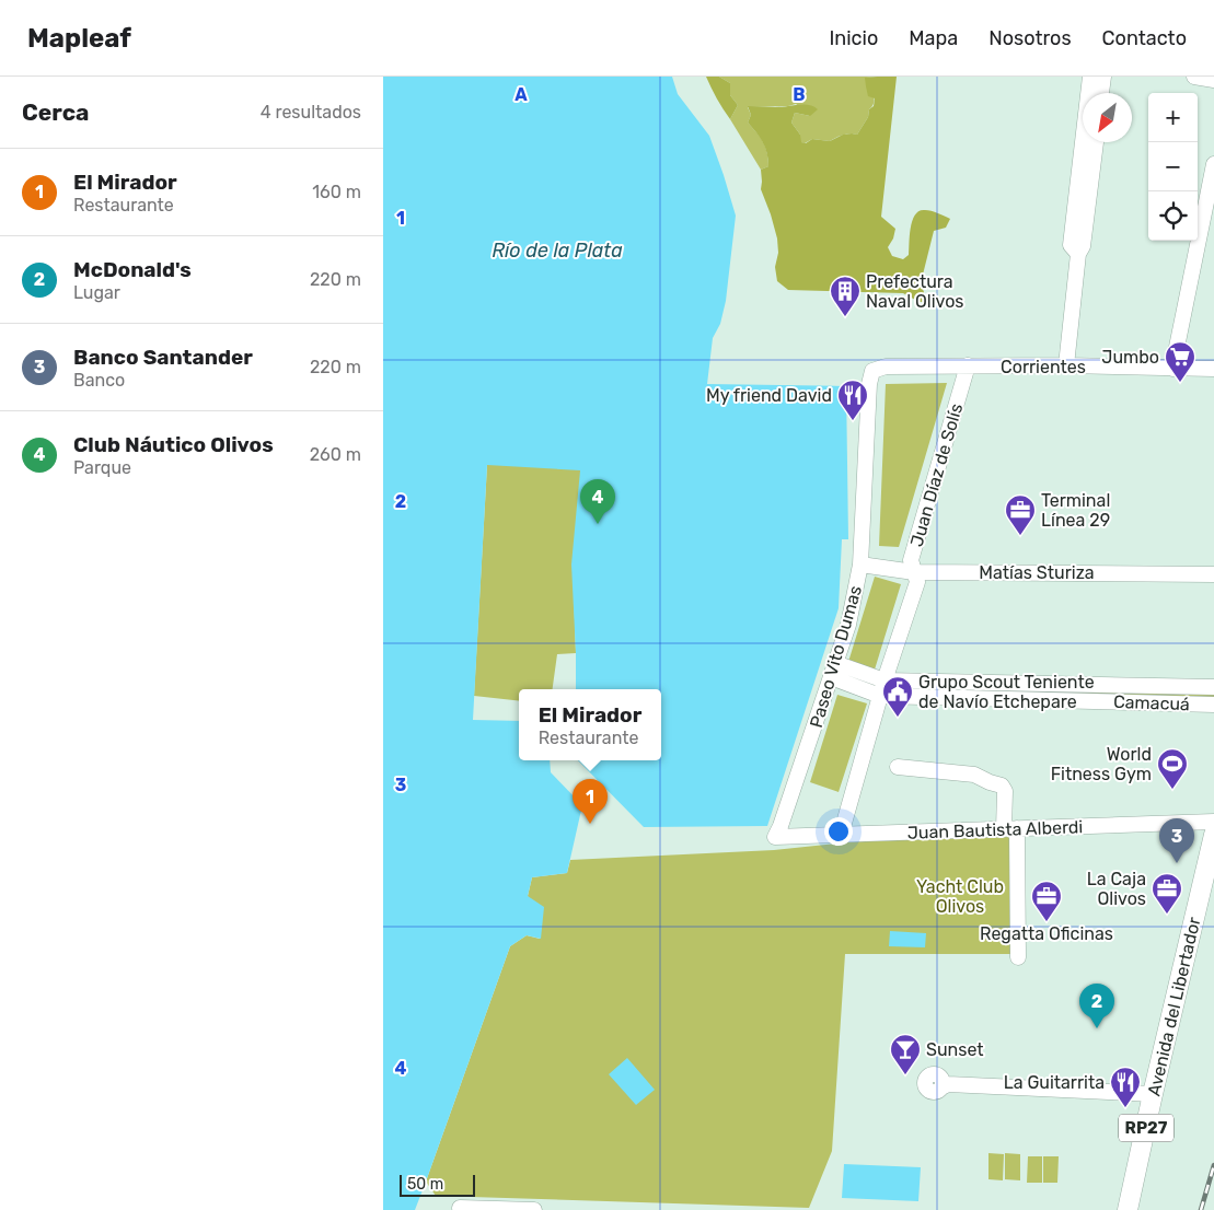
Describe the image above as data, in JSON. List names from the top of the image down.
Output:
{
  "streets": {
    "main road": ["Avenida del Libertador", "RP27"],
    "street": [
      "Corrientes",
      "Juan Díaz de Solís",
      "Matías Sturiza",
      "Paseo Vito Dumas",
      "Camacuá",
      "Juan Bautista Alberdi"
    ]
  },
  "crossings": [
    ["Corrientes", "Juan Díaz de Solís"],
    ["Corrientes", "Paseo Vito Dumas"],
    ["Juan Díaz de Solís", "Matías Sturiza"],
    ["Juan Díaz de Solís", "Camacuá"],
    ["Juan Díaz de Solís", "Juan Bautista Alberdi"],
    ["Matías Sturiza", "Paseo Vito Dumas"],
    ["Paseo Vito Dumas", "Camacuá"],
    ["Paseo Vito Dumas", "Juan Bautista Alberdi"]
  ],
  "water": ["Río de la Plata"],
  "parks": ["Yacht Club Olivos"],
  "places": {
    "building": ["Prefectura Naval Olivos"],
    "supermarket": ["Jumbo"],
    "restaurant": ["My friend David", "La Guitarrita"],
    "office": ["Terminal Línea 29", "La Caja Olivos", "Regatta Oficinas"],
    "public building": ["Grupo Scout Teniente de Navío Etchepare"],
    "sports": ["World Fitness Gym"],
    "bar": ["Sunset"]
  },
  "scale_bar": "50 m",
  "north": "bottom left",
  "page": {
    "header": "Mapleaf",
    "nav": [
      "Inicio",
      "Mapa",
      "Nosotros",
      "Contacto"
    ],
    "heading": ["Cerca", "4 resultados"],
    "map_buttons": ["+", "−"],
    "list": [
      {
        "mark": "1",
        "name": "El Mirador",
        "note": "Restaurante",
        "value": "160 m"
      },
      {
        "mark": "2",
        "name": "McDonald's",
        "note": "Lugar",
        "value": "220 m"
      },
      {
        "mark": "3",
        "name": "Banco Santander",
        "note": "Banco",
        "value": "220 m"
      },
      {
        "mark": "4",
        "name": "Club Náutico Olivos",
        "note": "Parque",
        "value": "260 m"
      }
    ],
    "pins": [
      "4",
      "1",
      "3",
      "2"
    ],
    "popup": ["El Mirador", "Restaurante"],
    "scale": "50 m"
  },
  "grid": {
    "columns": ["A", "B"],
    "rows": [
      "1",
      "2",
      "3",
      "4"
    ]
  }
}
